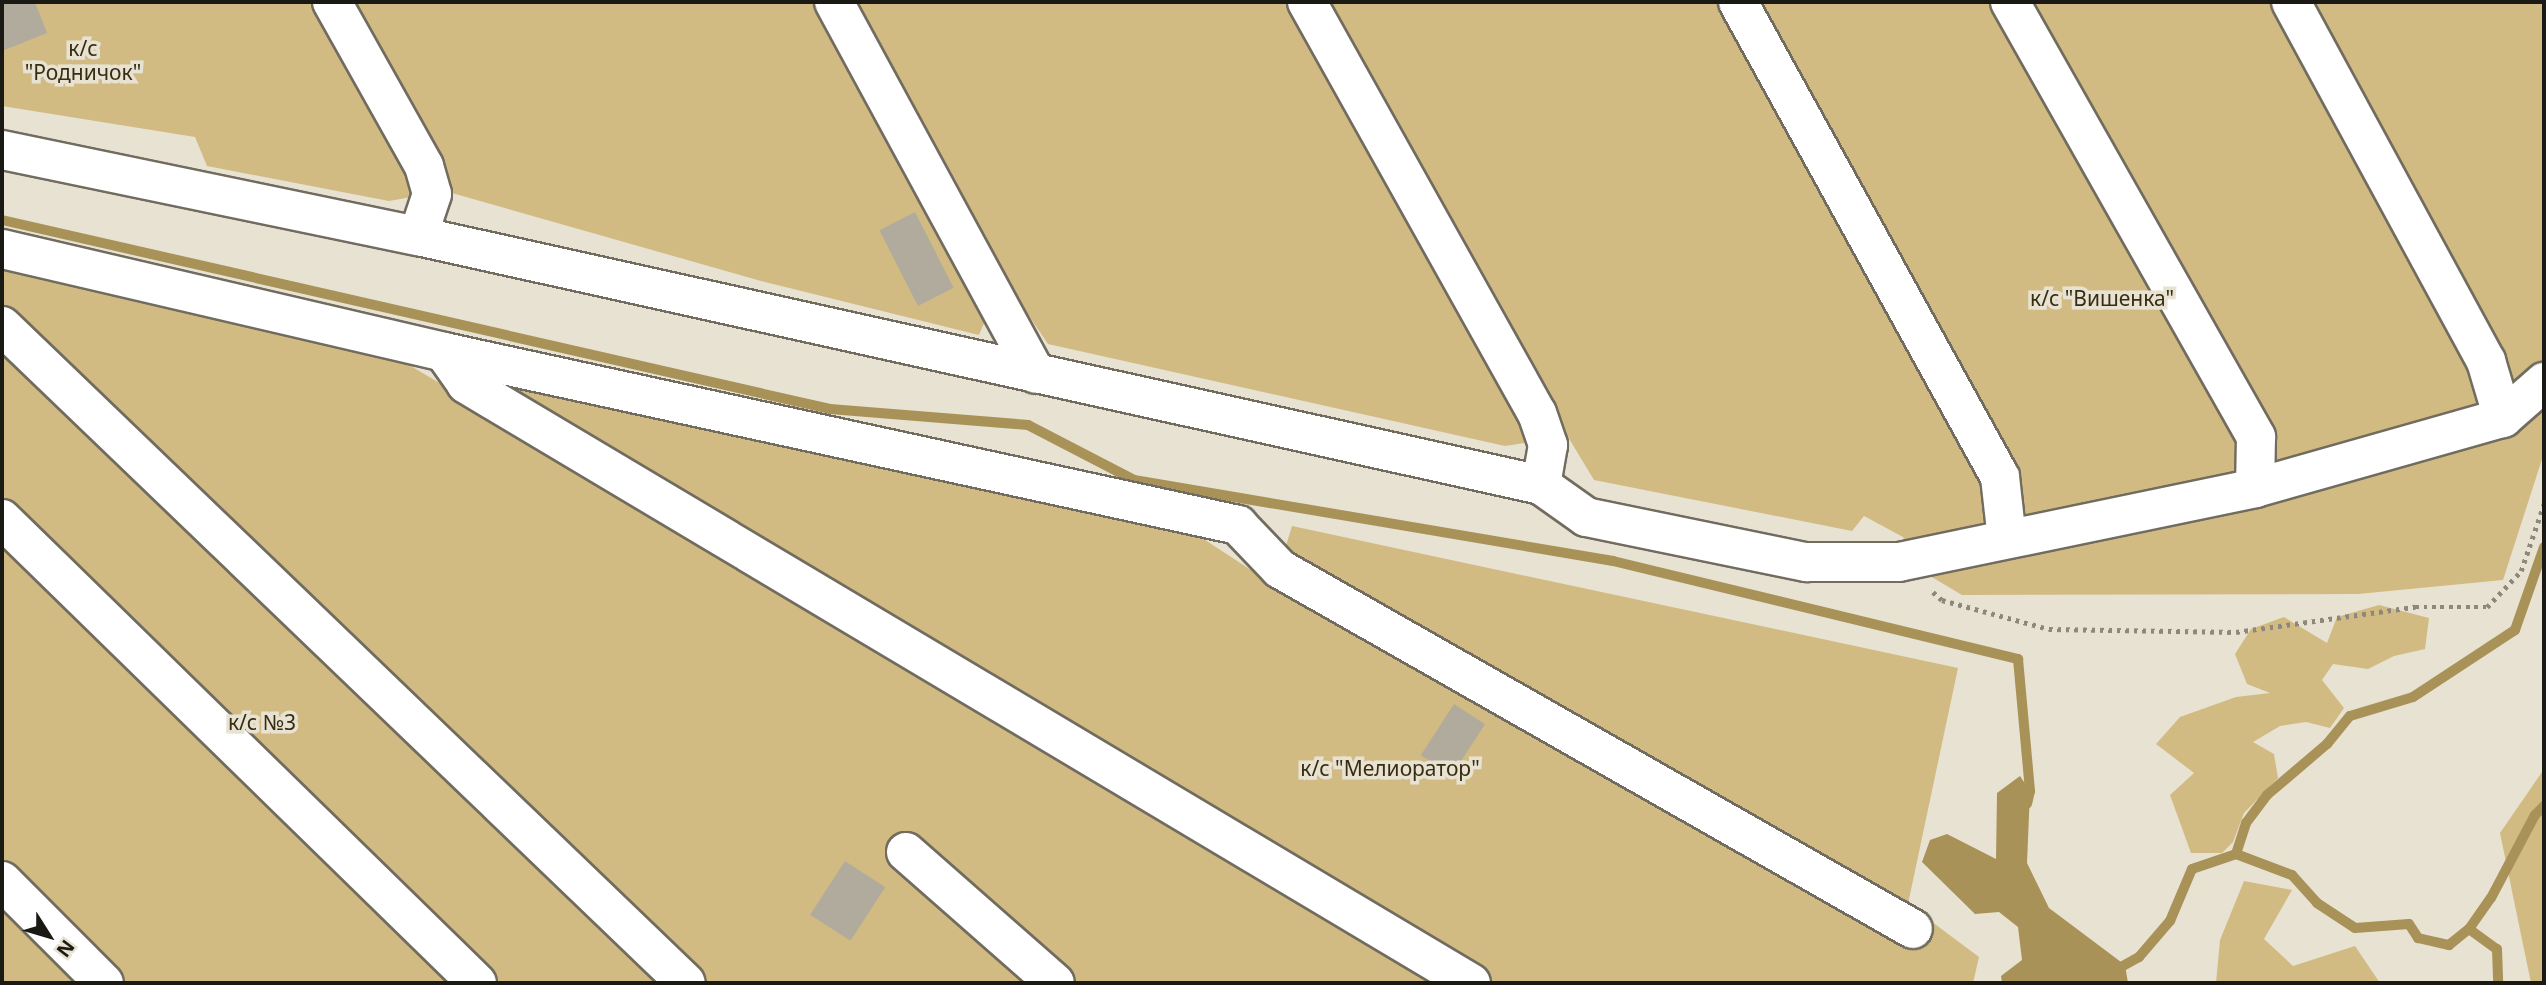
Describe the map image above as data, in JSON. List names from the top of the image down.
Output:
{
  "parks": [
    "к/с \"Родничок\"",
    "к/с \"Вишенка\"",
    "к/с №3",
    "к/с \"Мелиоратор\""
  ],
  "north": "bottom right"
}
